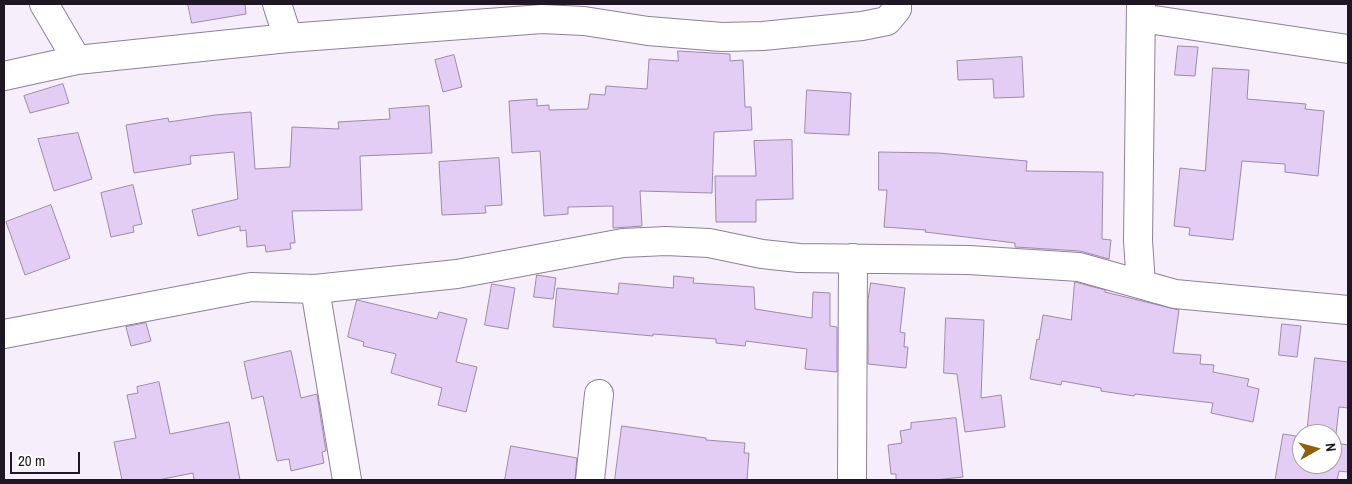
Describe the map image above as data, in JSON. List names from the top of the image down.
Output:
{
  "scale_bar": "20 m",
  "north": "right"
}
